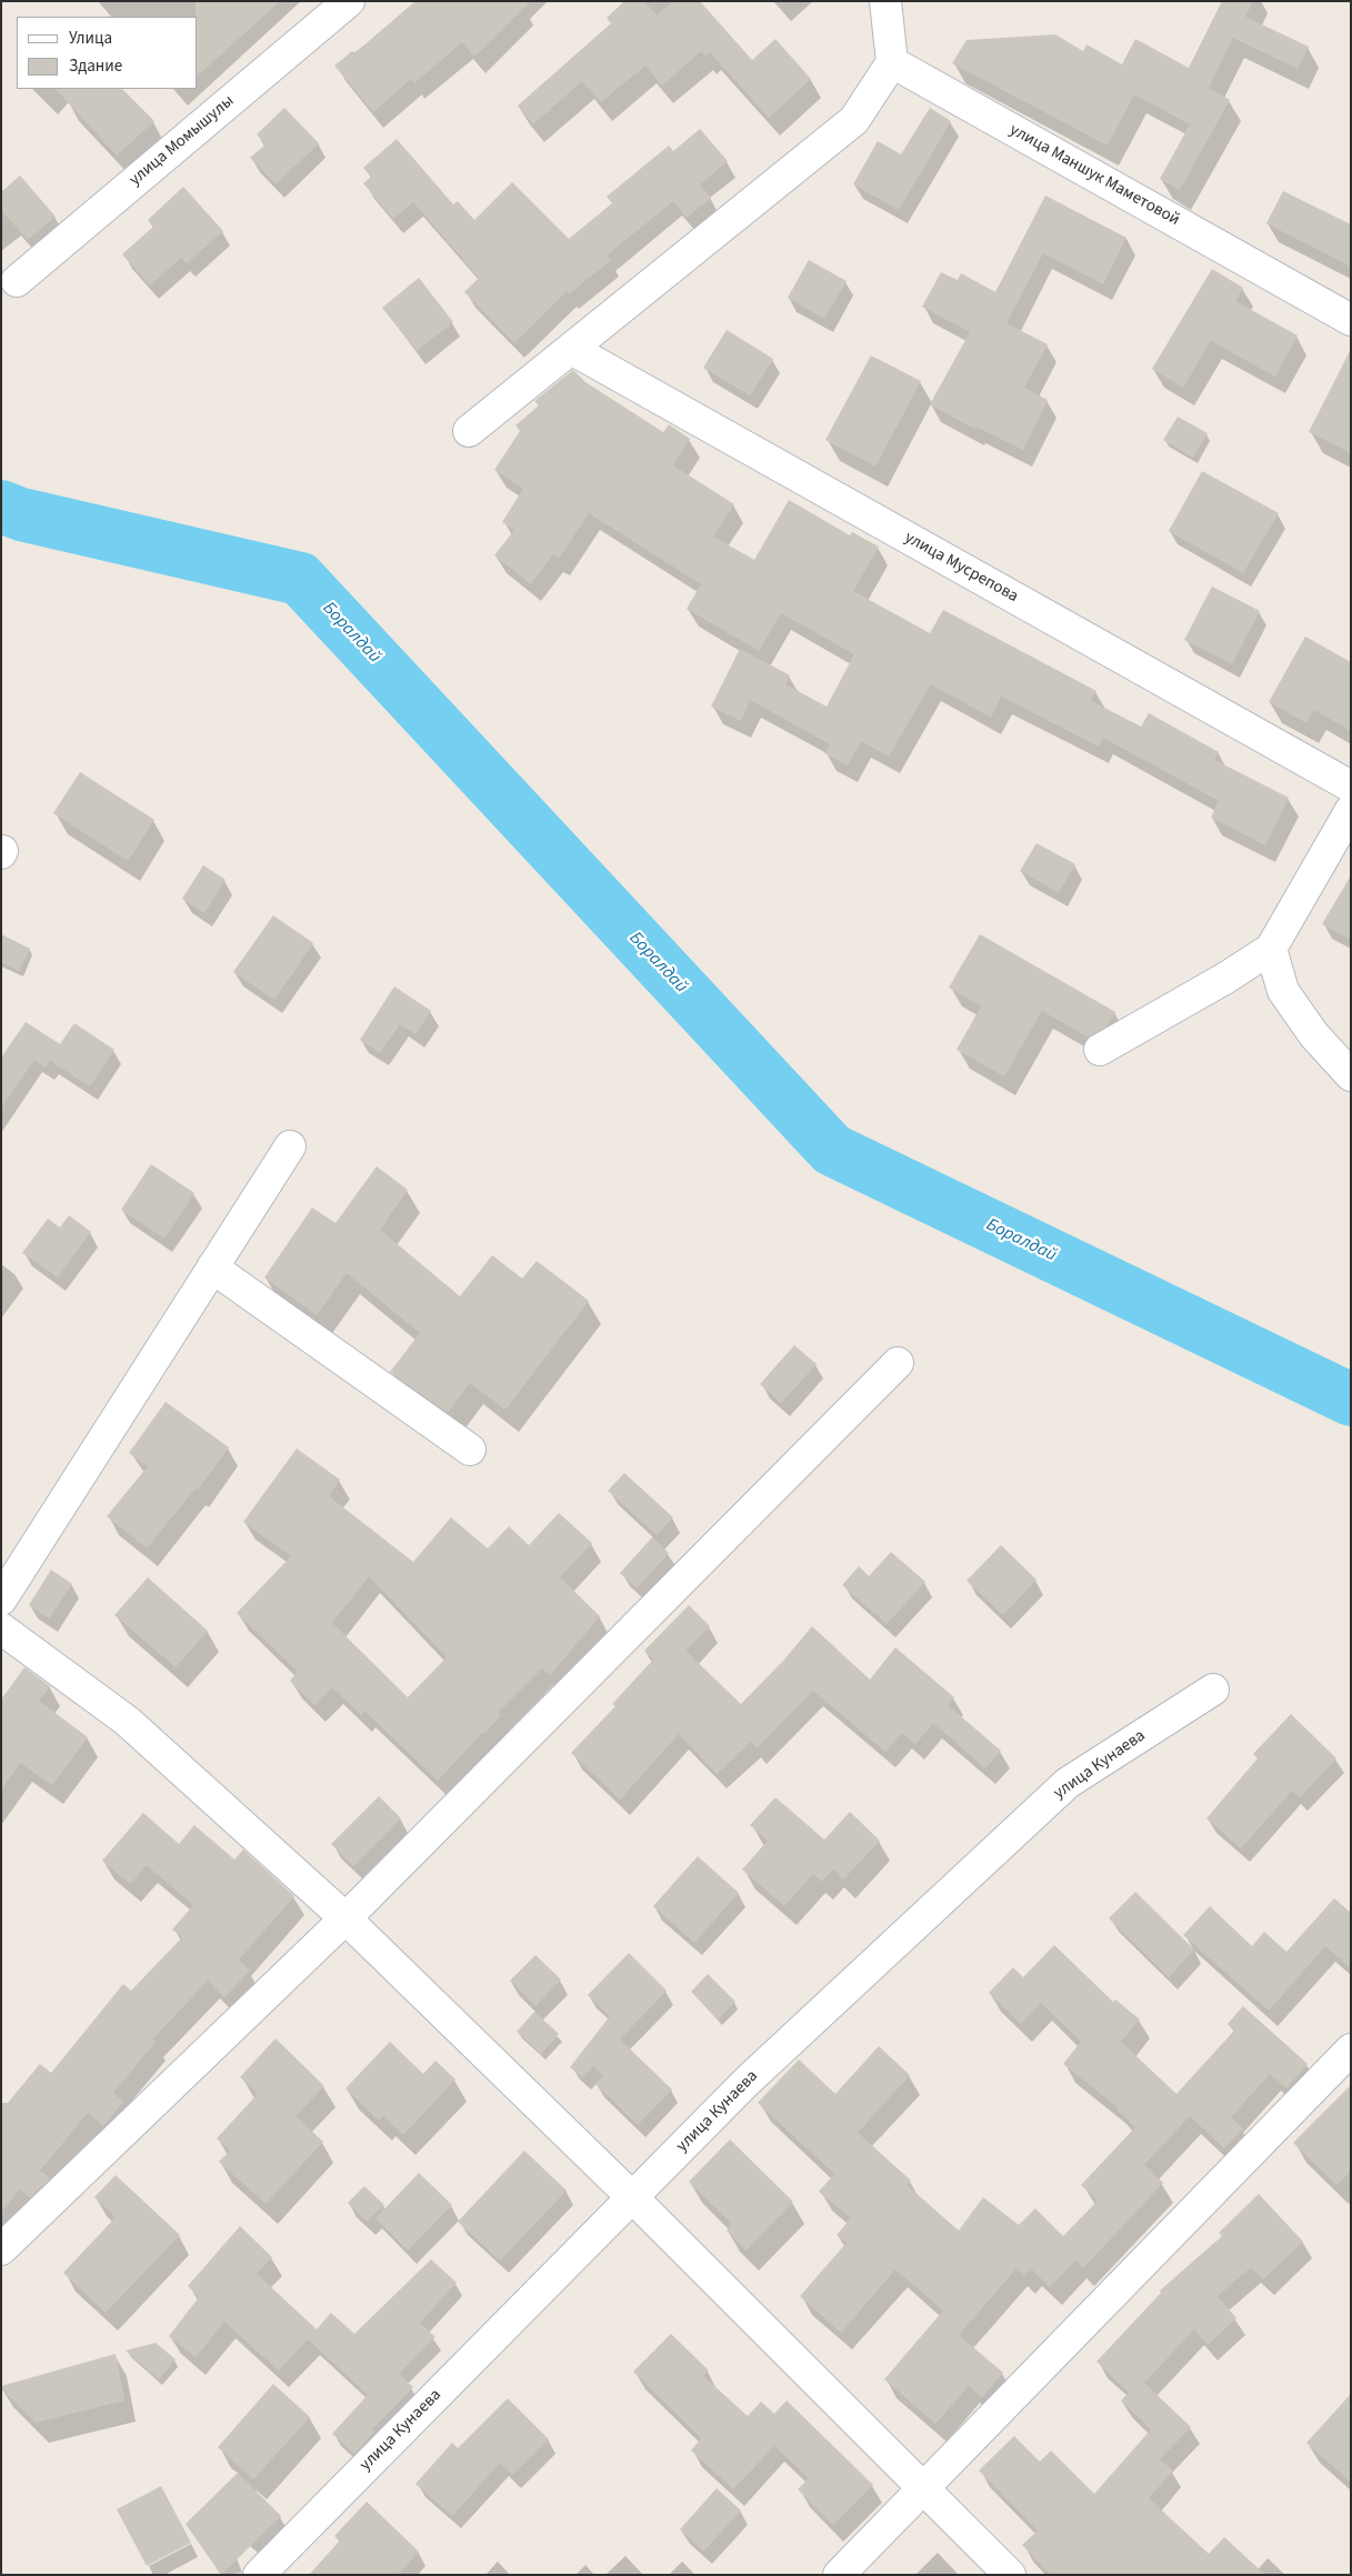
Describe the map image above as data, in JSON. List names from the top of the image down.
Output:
{
  "streets": {
    "street": [
      "улица Момышулы",
      "улица Маншук Маметовой",
      "улица Мусрепова",
      "улица Кунаева"
    ]
  },
  "water": ["Боралдай"],
  "legend": ["Улица", "Здание"]
}
